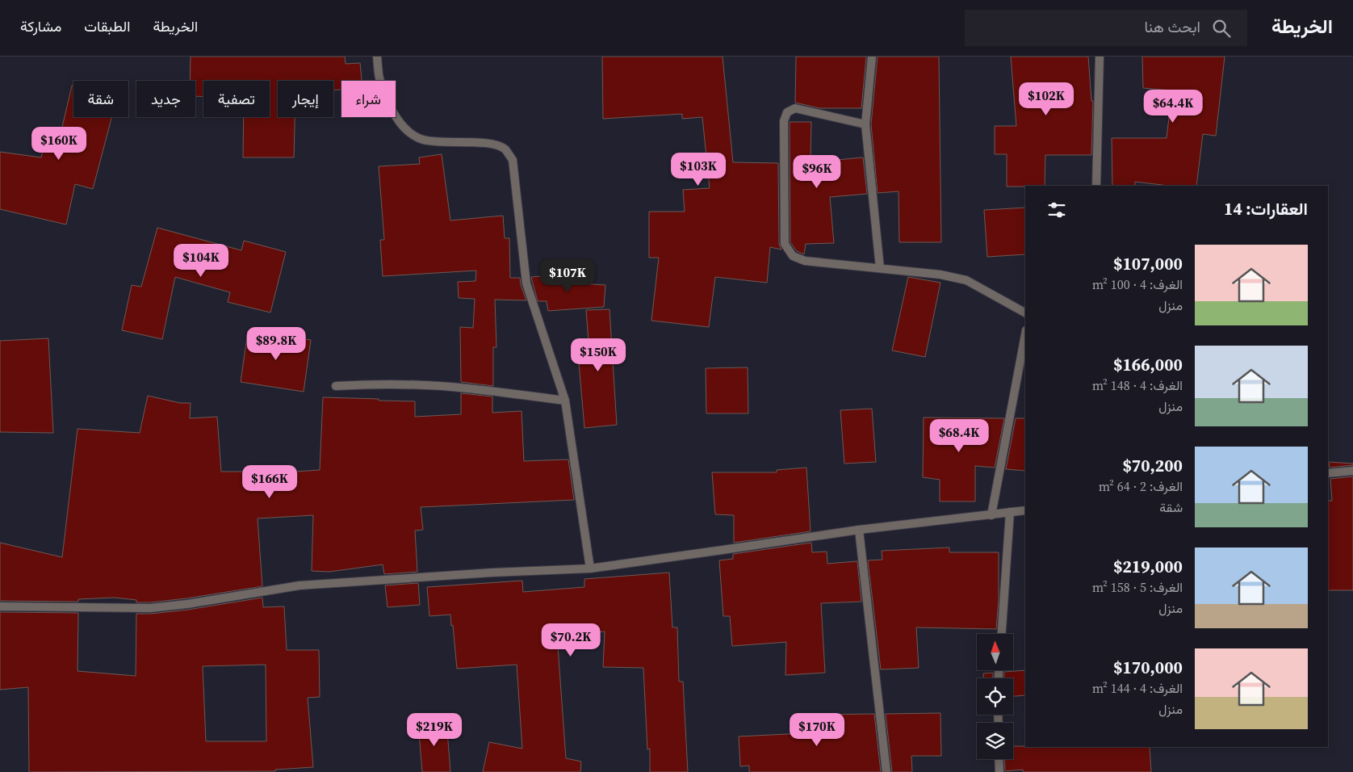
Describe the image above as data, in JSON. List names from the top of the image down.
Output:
{
  "north": "top",
  "page": {
    "header": "الخريطة",
    "search": "ابحث هنا",
    "nav": ["الخريطة", "الطبقات", "مشاركة"],
    "chip": [
      "شراء",
      "إيجار",
      "تصفية",
      "جديد",
      "شقة"
    ],
    "price": [
      "$102K",
      "$64.4K",
      "$160K",
      "$103K",
      "$96K",
      "$104K",
      "$107K",
      "$89.8K",
      "$150K",
      "$68.4K",
      "$166K",
      "$70.2K",
      "$219K",
      "$170K"
    ],
    "heading": "العقارات: 14",
    "list": [
      {
        "name": "$107,000",
        "note": "الغرف: 4 · 100 m² · منزل"
      },
      {
        "name": "$166,000",
        "note": "الغرف: 4 · 148 m² · منزل"
      },
      {
        "name": "$70,200",
        "note": "الغرف: 2 · 64 m² · شقة"
      },
      {
        "name": "$219,000",
        "note": "الغرف: 5 · 158 m² · منزل"
      },
      {
        "name": "$170,000",
        "note": "الغرف: 4 · 144 m² · منزل"
      }
    ]
  }
}
